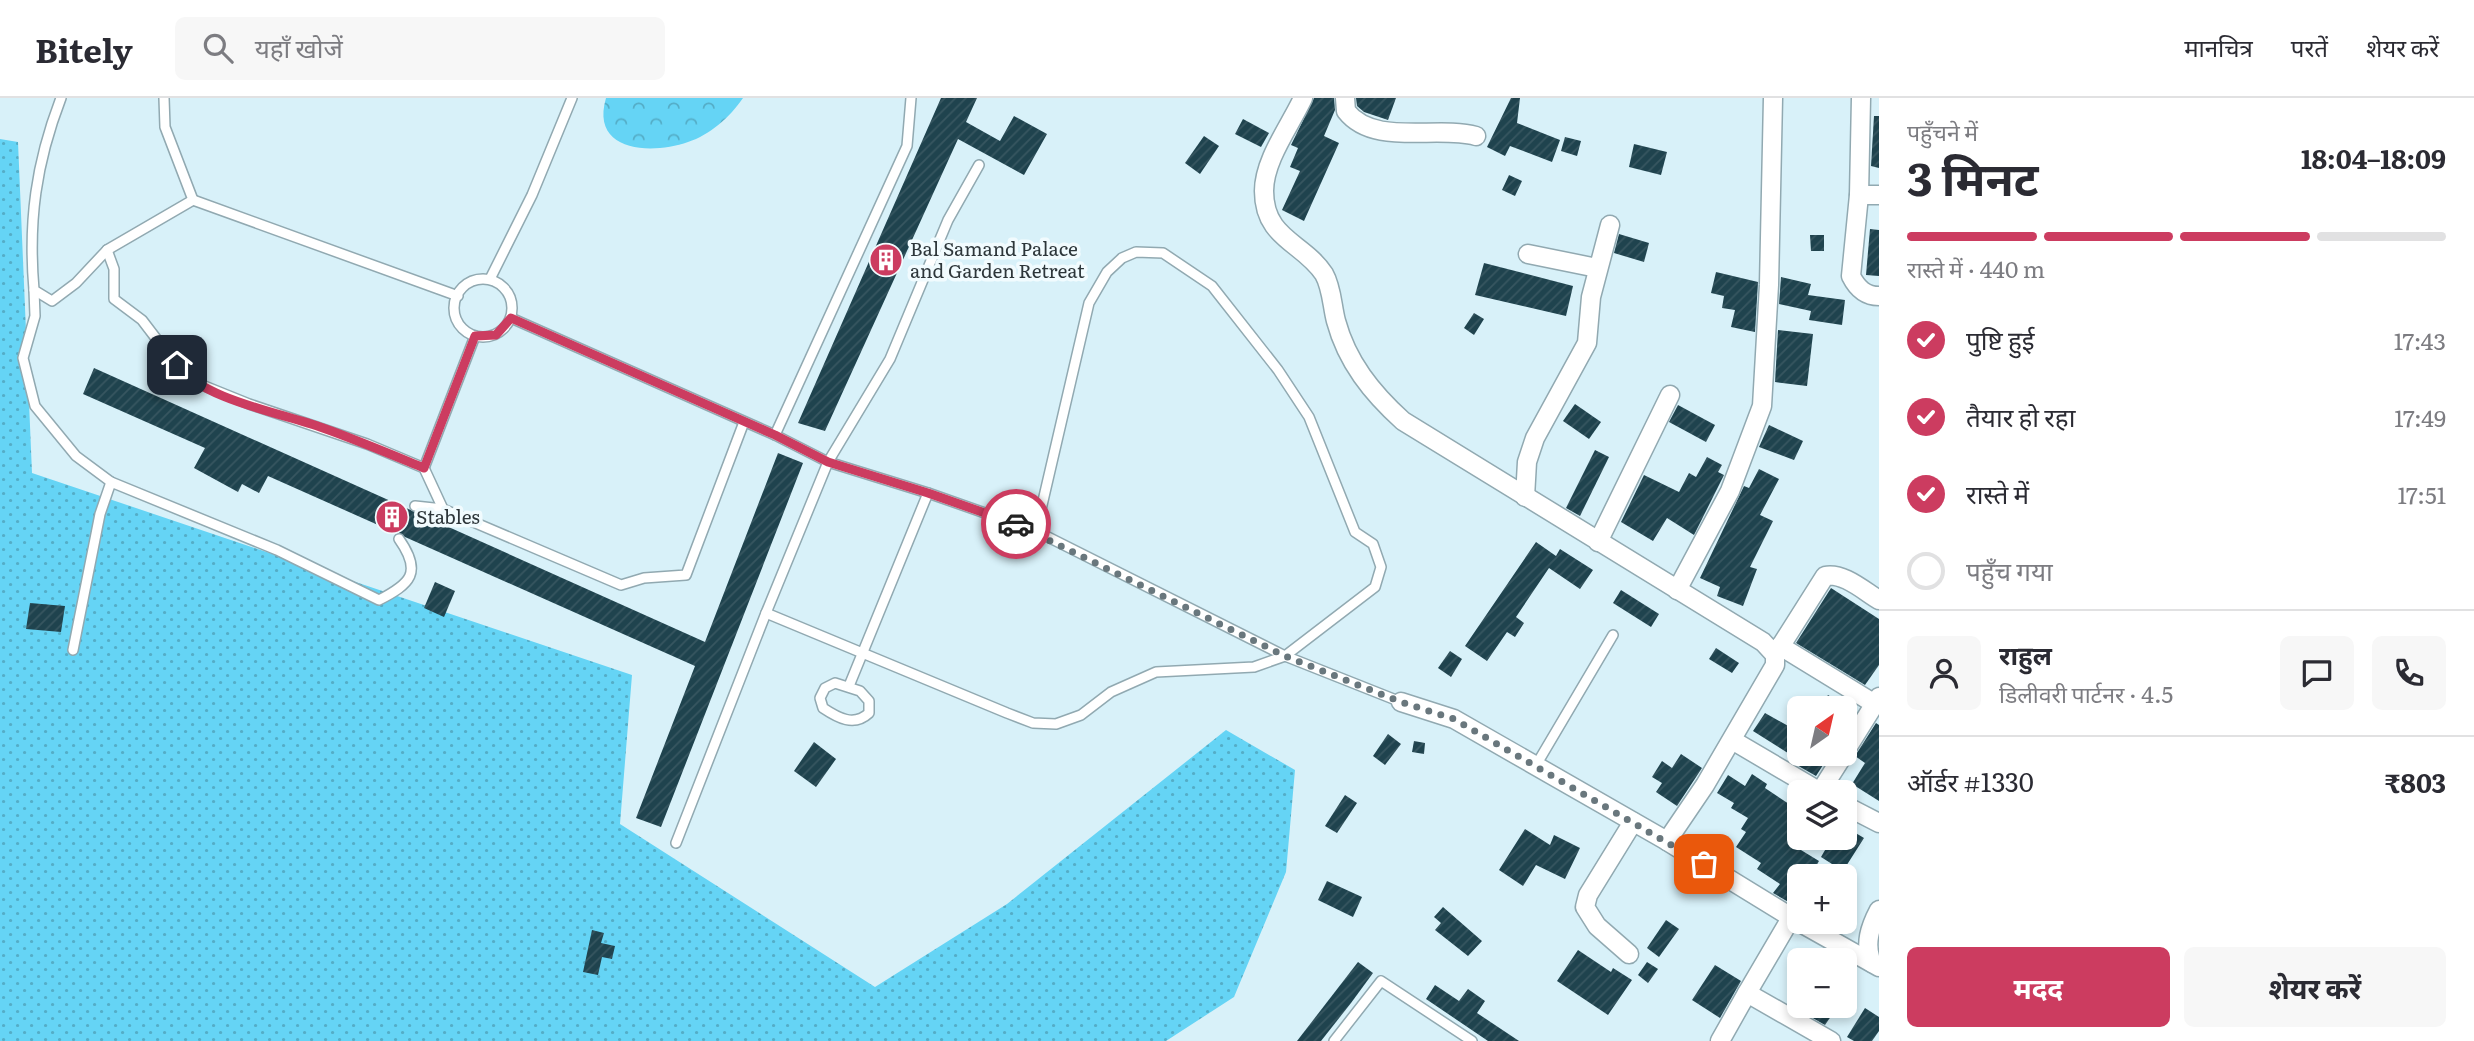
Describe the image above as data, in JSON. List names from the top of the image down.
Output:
{
  "places": {
    "building": ["Bal Samand Palace and Garden Retreat", "Stables"]
  },
  "north": "top right",
  "page": {
    "header": "Bitely",
    "search": "यहाँ खोजें",
    "nav": ["मानचित्र", "परतें", "शेयर करें"],
    "heading": ["3 मिनट", "पहुँचने में", "18:04–18:09"],
    "panel": [
      "राहुल",
      "डिलीवरी पार्टनर · 4.5",
      "ऑर्डर #1330",
      "₹803"
    ],
    "bar": "रास्ते में · 440 m",
    "list": [
      ["पुष्टि हुई", "17:43"],
      ["तैयार हो रहा", "17:49"],
      ["रास्ते में", "17:51"],
      "पहुँच गया"
    ],
    "map_buttons": ["+", "−"],
    "buttons": ["मदद", "शेयर करें"]
  }
}
